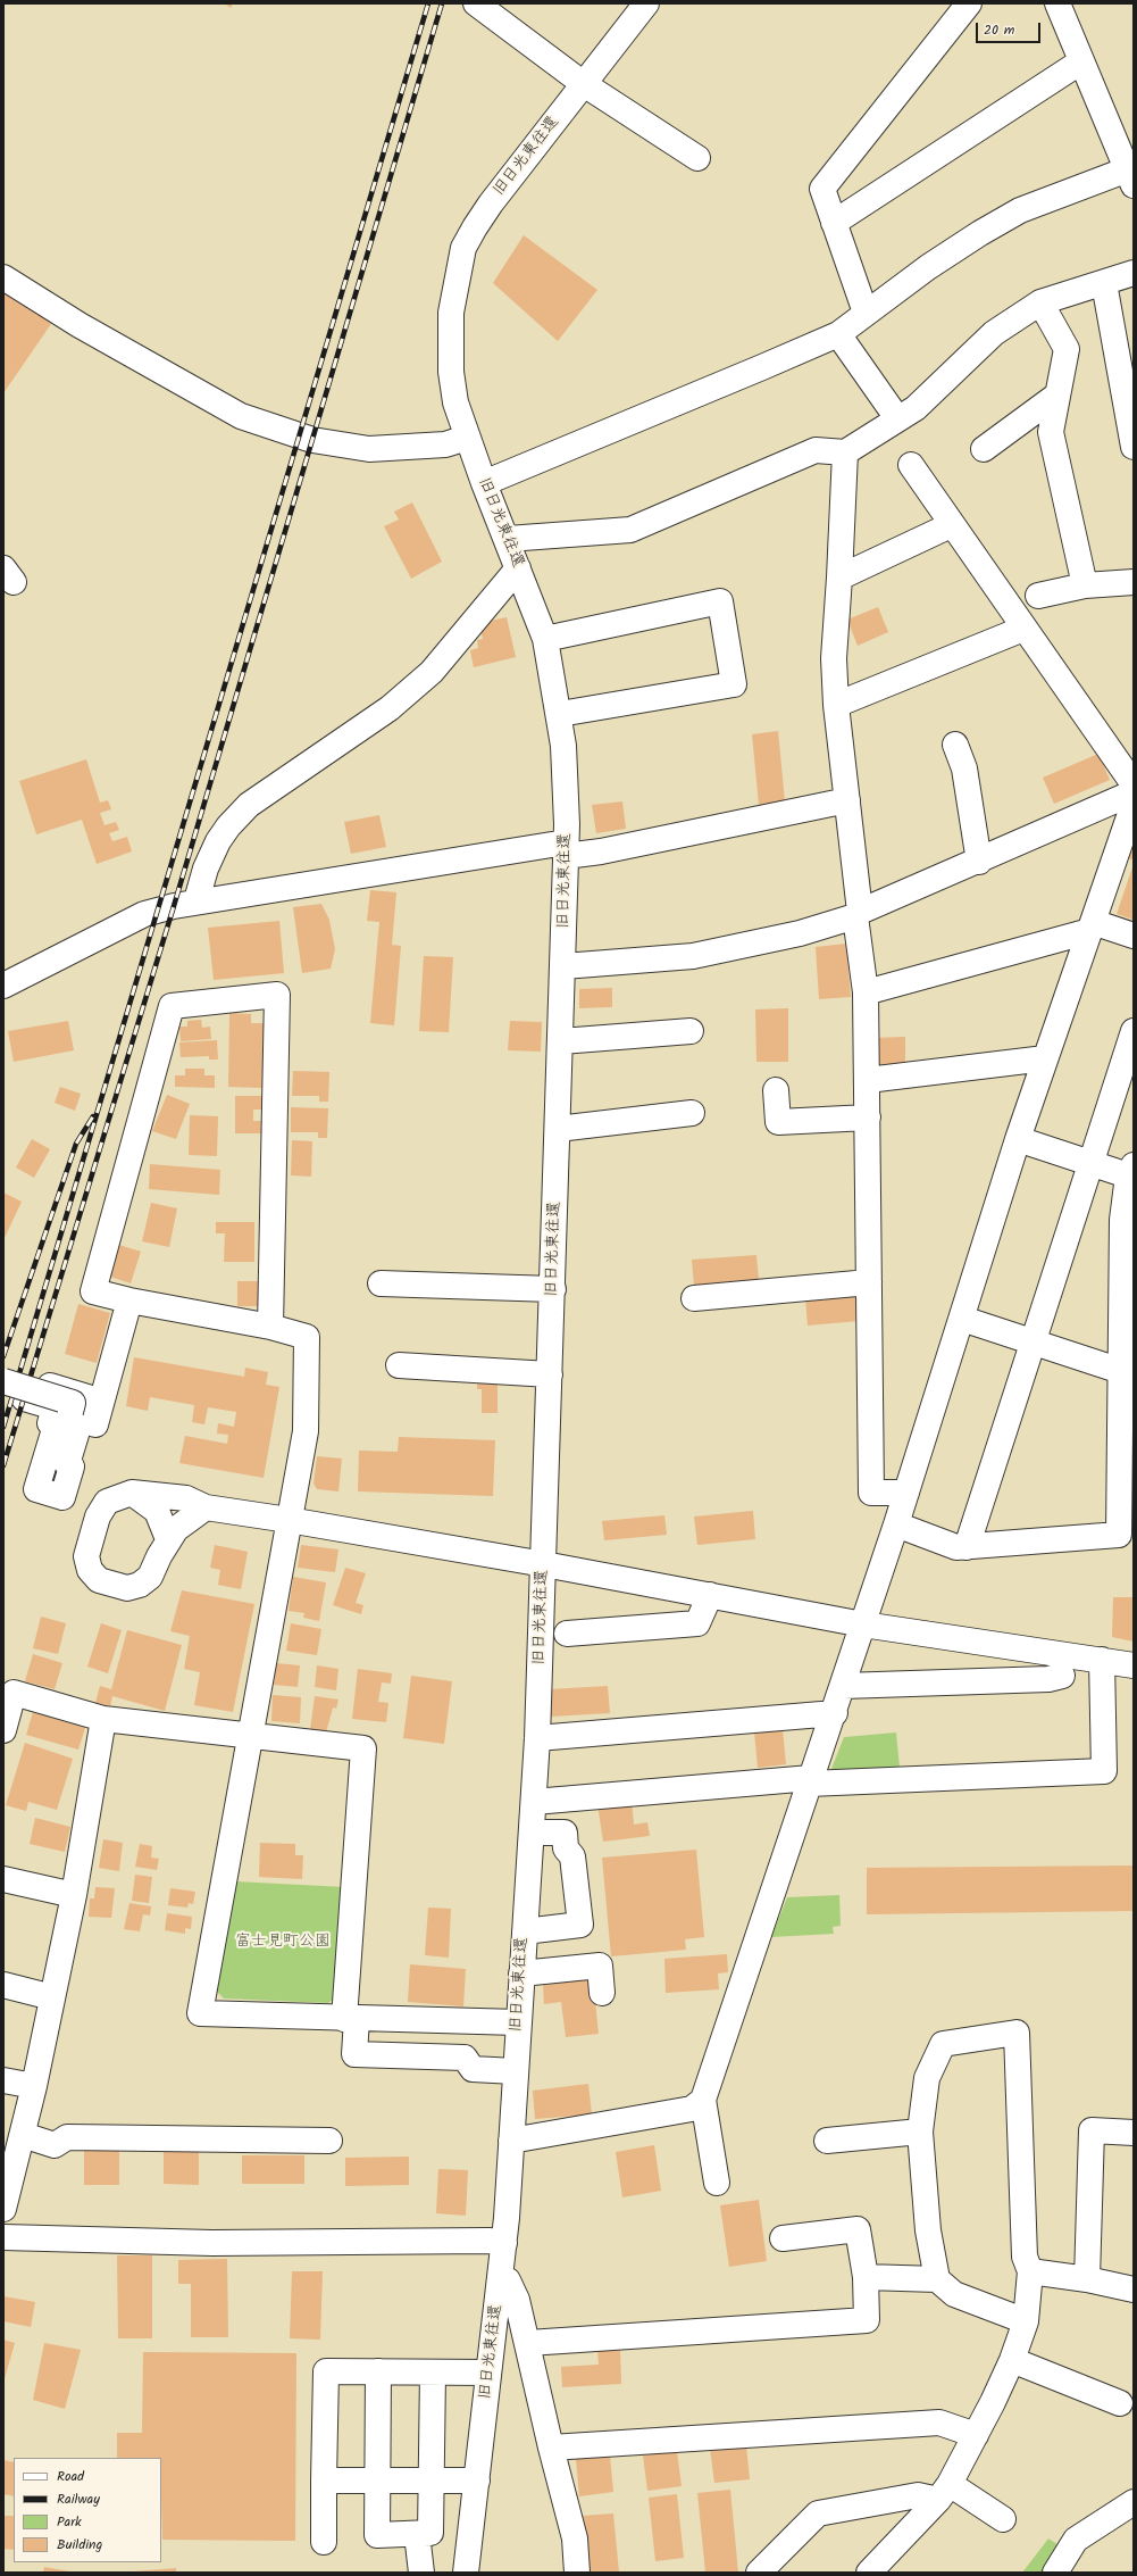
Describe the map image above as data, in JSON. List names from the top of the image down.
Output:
{
  "streets": {
    "street": ["旧日光東往還"]
  },
  "parks": ["富士見町公園"],
  "legend": [
    "Road",
    "Railway",
    "Park",
    "Building"
  ],
  "scale_bar": "20 m"
}
